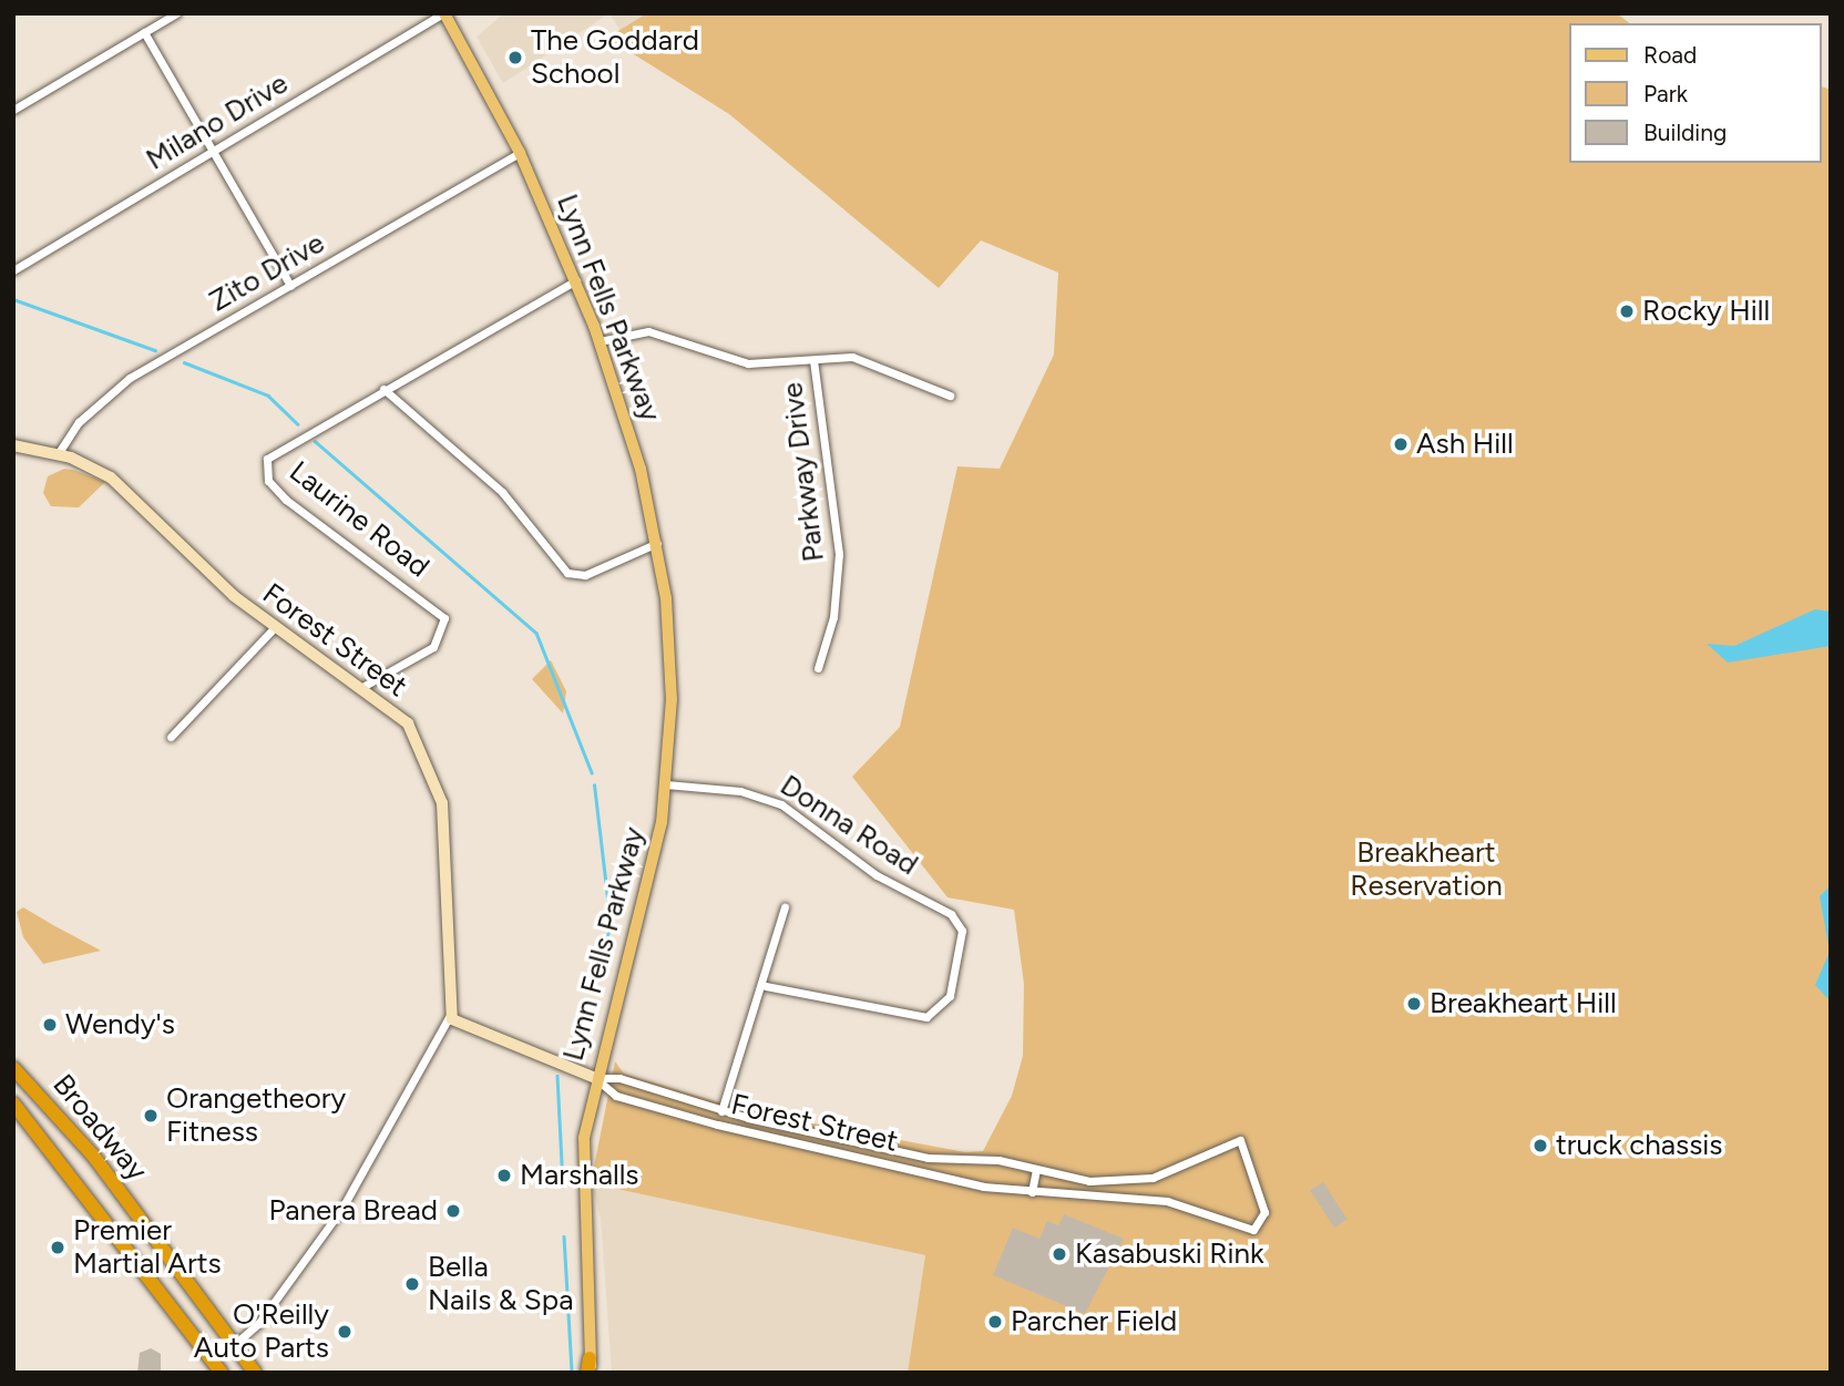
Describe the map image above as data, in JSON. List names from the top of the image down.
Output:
{
  "streets": {
    "highway": ["Broadway"],
    "main road": ["Lynn Fells Parkway"],
    "street": [
      "Milano Drive",
      "Zito Drive",
      "Parkway Drive",
      "Laurine Road",
      "Forest Street",
      "Donna Road"
    ]
  },
  "crossings": [
    ["Milano Drive", "Lynn Fells Parkway"],
    ["Zito Drive", "Lynn Fells Parkway"],
    ["Zito Drive", "Forest Street"],
    ["Lynn Fells Parkway", "Laurine Road"],
    ["Lynn Fells Parkway", "Forest Street"],
    ["Lynn Fells Parkway", "Donna Road"],
    ["Laurine Road", "Forest Street"]
  ],
  "parks": ["Breakheart Reservation"],
  "places": [
    "The Goddard School",
    "Rocky Hill",
    "Ash Hill",
    "Breakheart Hill",
    "Wendy's",
    "Orangetheory Fitness",
    "truck chassis",
    "Marshalls",
    "Panera Bread",
    "Premier Martial Arts",
    "Kasabuski Rink",
    "Bella Nails & Spa",
    "Parcher Field",
    "O'Reilly Auto Parts"
  ],
  "legend": ["Road", "Park", "Building"]
}
